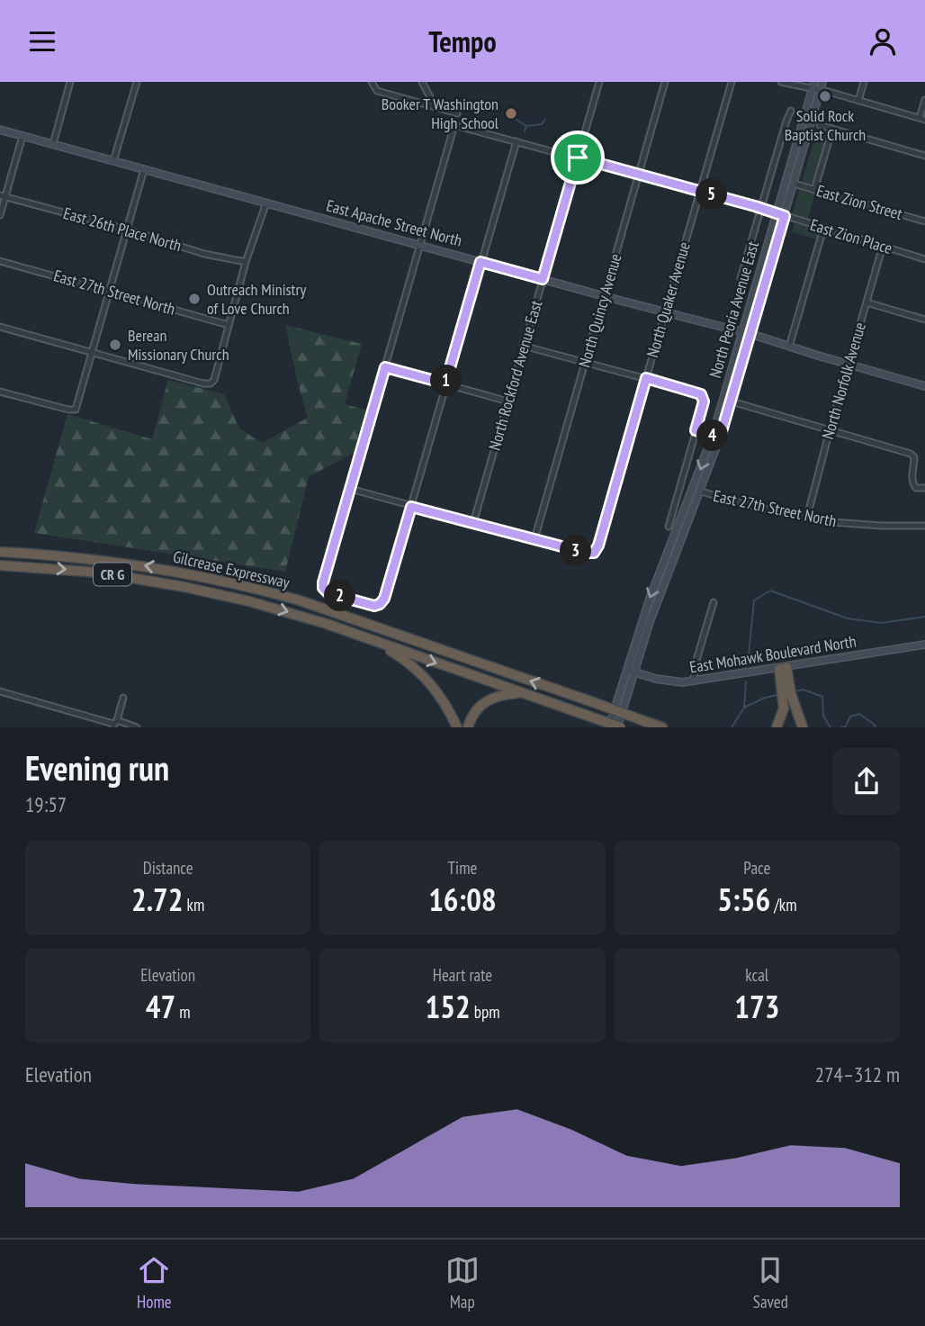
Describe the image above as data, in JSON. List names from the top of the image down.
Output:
{
  "streets": {
    "highway": ["Gilcrease Expressway", "CR G"],
    "main road": ["East Apache Street North", "North Peoria Avenue East", "East Mohawk Boulevard North"],
    "street": [
      "East Zion Street",
      "East 26th Place North",
      "East Zion Place",
      "East 27th Street North",
      "North Quaker Avenue",
      "North Quincy Avenue",
      "North Rockford Avenue East",
      "North Norfolk Avenue"
    ]
  },
  "crossings": [
    ["East Zion Street", "North Peoria Avenue East"],
    ["East Apache Street North", "North Quaker Avenue"],
    ["East Apache Street North", "North Peoria Avenue East"],
    ["East Apache Street North", "North Quincy Avenue"],
    ["East Apache Street North", "North Rockford Avenue East"],
    ["East Apache Street North", "North Norfolk Avenue"],
    ["East Zion Place", "North Peoria Avenue East"],
    ["East Zion Place", "North Norfolk Avenue"],
    ["East 27th Street North", "North Peoria Avenue East"],
    ["East 27th Street North", "North Norfolk Avenue"],
    ["North Quaker Avenue", "North Peoria Avenue East"],
    ["North Quaker Avenue", "North Quincy Avenue"],
    ["North Peoria Avenue East", "Gilcrease Expressway"],
    ["North Peoria Avenue East", "East Mohawk Boulevard North"]
  ],
  "places": [
    "Solid Rock Baptist Church",
    "Booker T Washington High School",
    "Outreach Ministry of Love Church",
    "Berean Missionary Church"
  ],
  "page": {
    "header": "Tempo",
    "pins": [
      "5",
      "1",
      "4",
      "3",
      "2"
    ],
    "heading": ["Evening run", "19:57"],
    "stats": [
      ["Distance", "2.72 km"],
      ["Time", "16:08"],
      ["Pace", "5:56 /km"],
      ["Elevation", "47 m"],
      ["Heart rate", "152 bpm"],
      ["kcal", "173"]
    ],
    "chart": ["Elevation", "274–312 m"],
    "tabs": ["Home", "Map", "Saved"]
  }
}
